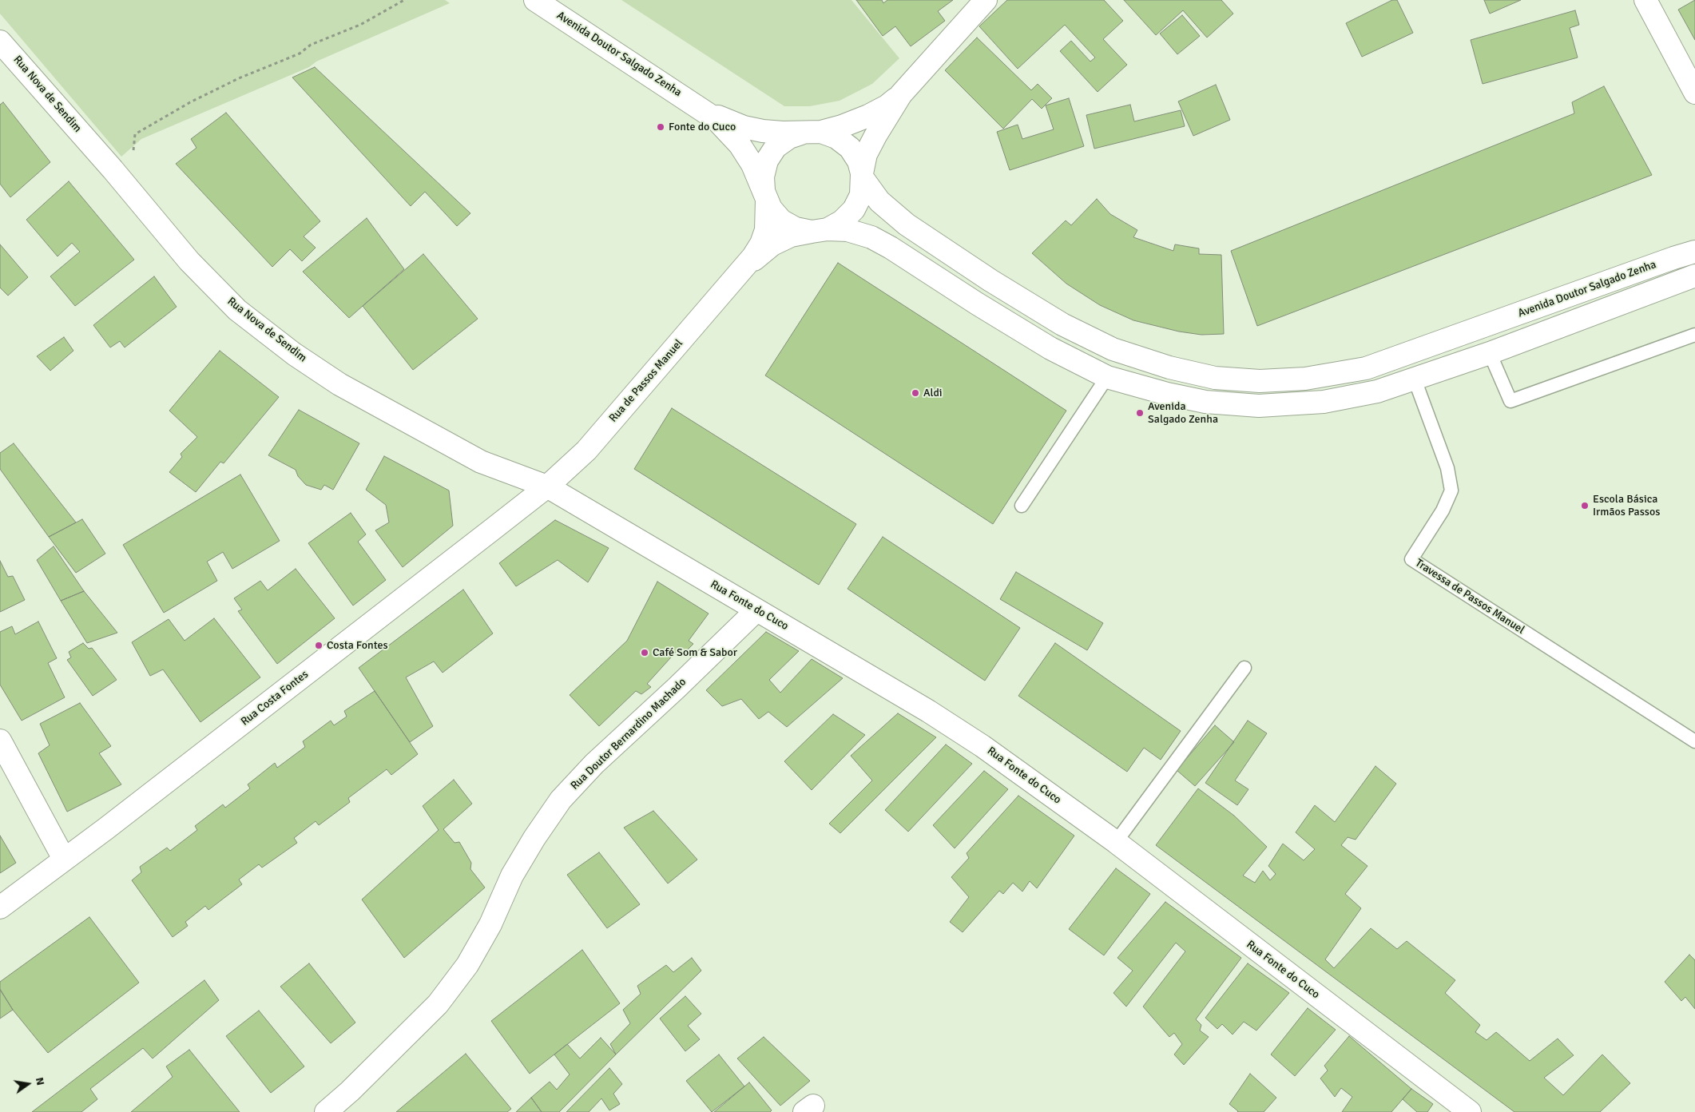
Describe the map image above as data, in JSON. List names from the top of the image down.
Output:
{
  "streets": {
    "street": [
      "Avenida Doutor Salgado Zenha",
      "Rua Nova de Sendim",
      "Rua de Passos Manuel",
      "Rua Fonte do Cuco",
      "Rua Costa Fontes",
      "Rua Doutor Bernardino Machado"
    ],
    "lane": ["Travessa de Passos Manuel"]
  },
  "crossings": [
    ["Avenida Doutor Salgado Zenha", "Rua de Passos Manuel"],
    ["Avenida Doutor Salgado Zenha", "Travessa de Passos Manuel"],
    ["Rua Nova de Sendim", "Rua de Passos Manuel"],
    ["Rua Nova de Sendim", "Rua Fonte do Cuco"],
    ["Rua Nova de Sendim", "Rua Costa Fontes"],
    ["Rua de Passos Manuel", "Rua Fonte do Cuco"],
    ["Rua de Passos Manuel", "Rua Costa Fontes"],
    ["Rua Fonte do Cuco", "Rua Costa Fontes"],
    ["Rua Fonte do Cuco", "Rua Doutor Bernardino Machado"]
  ],
  "places": [
    "Fonte do Cuco",
    "Aldi",
    "Avenida Salgado Zenha",
    "Escola Básica Irmãos Passos",
    "Costa Fontes",
    "Café Som & Sabor"
  ],
  "north": "right"
}
